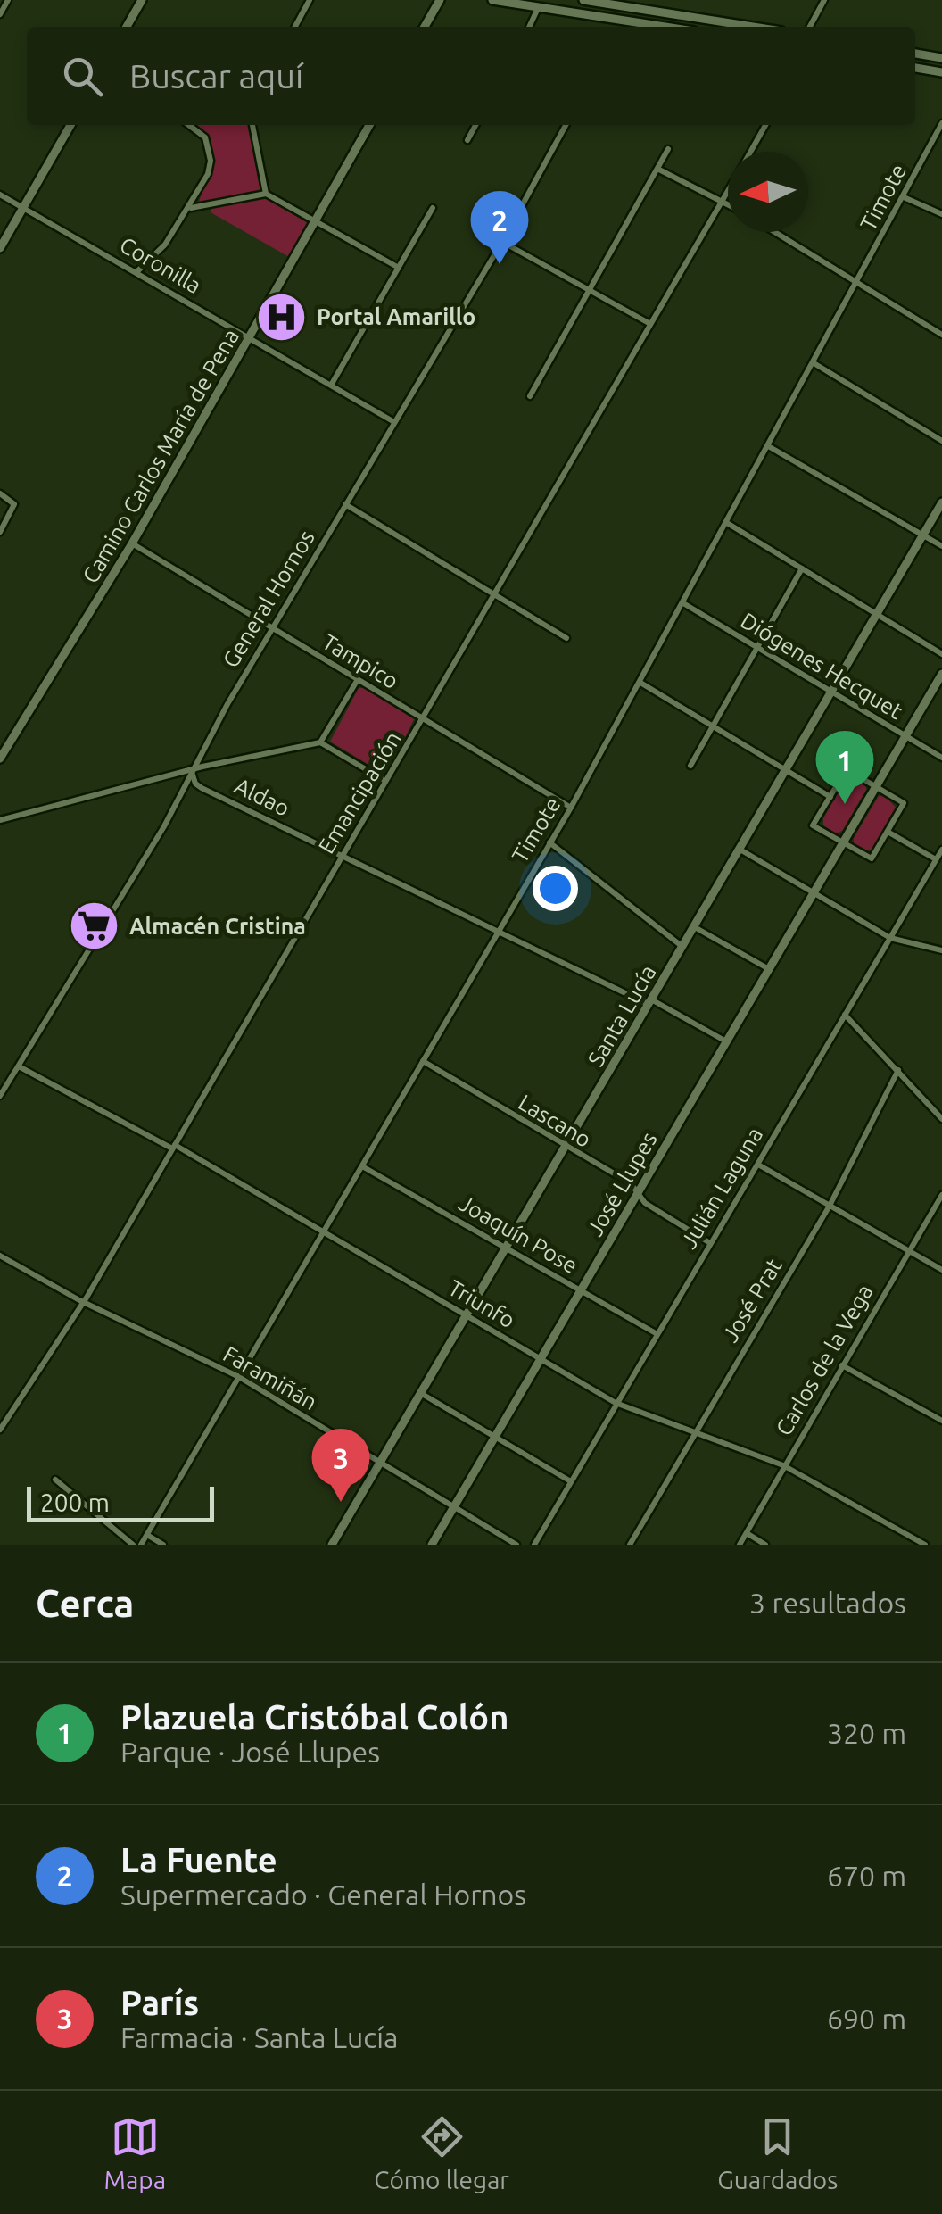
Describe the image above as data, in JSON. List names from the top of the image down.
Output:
{
  "streets": {
    "street": [
      "Timote",
      "Coronilla",
      "Camino Carlos María de Pena",
      "General Hornos",
      "Tampico",
      "Diógenes Hecquet",
      "Emancipación",
      "Aldao",
      "Santa Lucía",
      "Lascano",
      "José Llupes",
      "Julián Laguna",
      "Joaquín Pose",
      "José Prat",
      "Triunfo",
      "Carlos de la Vega",
      "Faramiñán"
    ]
  },
  "crossings": [
    ["Timote", "Tampico"],
    ["Timote", "Diógenes Hecquet"],
    ["Timote", "Aldao"],
    ["Timote", "Lascano"],
    ["Timote", "Joaquín Pose"],
    ["Timote", "Triunfo"],
    ["Timote", "Faramiñán"],
    ["Coronilla", "Camino Carlos María de Pena"],
    ["Coronilla", "General Hornos"],
    ["Camino Carlos María de Pena", "Tampico"],
    ["General Hornos", "Tampico"],
    ["General Hornos", "Aldao"],
    ["General Hornos", "Triunfo"],
    ["Tampico", "Emancipación"],
    ["Diógenes Hecquet", "Santa Lucía"],
    ["Diógenes Hecquet", "José Llupes"],
    ["Emancipación", "Aldao"],
    ["Emancipación", "Triunfo"],
    ["Emancipación", "Faramiñán"],
    ["Aldao", "Santa Lucía"],
    ["Aldao", "José Llupes"],
    ["Santa Lucía", "Lascano"],
    ["Santa Lucía", "Joaquín Pose"],
    ["Santa Lucía", "Triunfo"],
    ["Santa Lucía", "Faramiñán"],
    ["Lascano", "José Llupes"],
    ["Lascano", "Julián Laguna"],
    ["José Llupes", "Joaquín Pose"],
    ["José Llupes", "Triunfo"],
    ["José Llupes", "Faramiñán"],
    ["Julián Laguna", "Joaquín Pose"],
    ["Julián Laguna", "Triunfo"],
    ["José Prat", "Triunfo"],
    ["Triunfo", "Carlos de la Vega"]
  ],
  "places": {
    "hospital": ["Portal Amarillo"],
    "supermarket": ["Almacén Cristina"]
  },
  "scale_bar": "200 m",
  "north": "left",
  "page": {
    "search": "Buscar aquí",
    "pins": ["2", "1", "3"],
    "scale": "200 m",
    "heading": ["Cerca", "3 resultados"],
    "list": [
      {
        "mark": "1",
        "name": "Plazuela Cristóbal Colón",
        "note": "Parque · José Llupes",
        "value": "320 m"
      },
      {
        "mark": "2",
        "name": "La Fuente",
        "note": "Supermercado · General Hornos",
        "value": "670 m"
      },
      {
        "mark": "3",
        "name": "París",
        "note": "Farmacia · Santa Lucía",
        "value": "690 m"
      }
    ],
    "nav": ["Mapa", "Cómo llegar", "Guardados"]
  }
}
